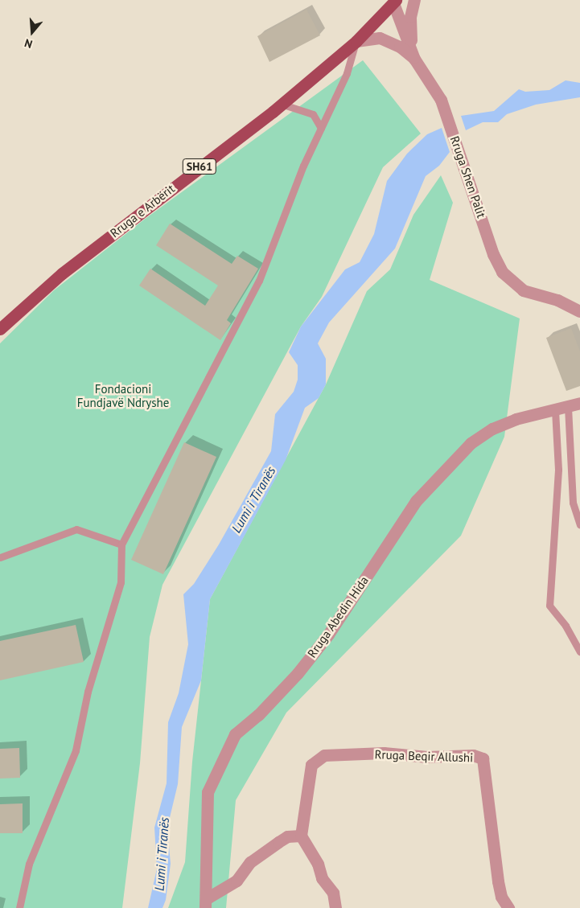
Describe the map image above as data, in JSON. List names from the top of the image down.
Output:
{
  "streets": {
    "main road": ["SH61", "Rruga e Arbërit"],
    "street": ["Rruga Shen Palit", "Rruga Abedin Hida", "Rruga Beqir Allushi"]
  },
  "crossings": [
    ["Rruga Shen Palit", "Rruga e Arbërit"]
  ],
  "water": ["Lumi i Tiranës"],
  "parks": ["Fondacioni Fundjavë Ndryshe"],
  "north": "bottom"
}
